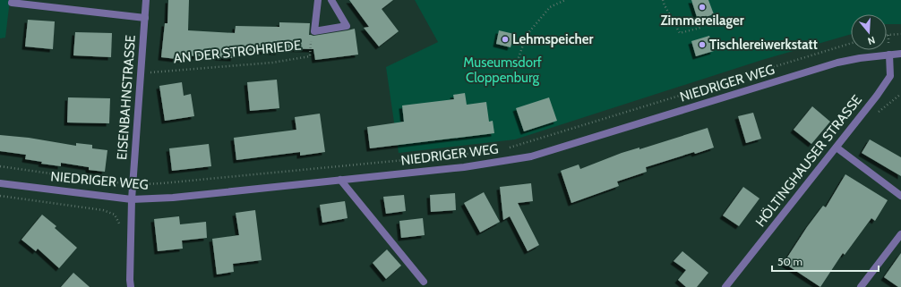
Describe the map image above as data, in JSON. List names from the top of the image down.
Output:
{
  "streets": {
    "street": [
      "AN DER STROHRIEDE",
      "NIEDRIGER WEG",
      "EISENBAHNSTRASSE",
      "HÖLTINGHAUSER STRASSE"
    ]
  },
  "crossings": [
    ["AN DER STROHRIEDE", "EISENBAHNSTRASSE"],
    ["NIEDRIGER WEG", "EISENBAHNSTRASSE"],
    ["NIEDRIGER WEG", "HÖLTINGHAUSER STRASSE"]
  ],
  "parks": ["Museumsdorf Cloppenburg"],
  "places": ["Zimmereilager", "Lehmspeicher", "Tischlereiwerkstatt"],
  "scale_bar": "50 m",
  "north": "bottom"
}
